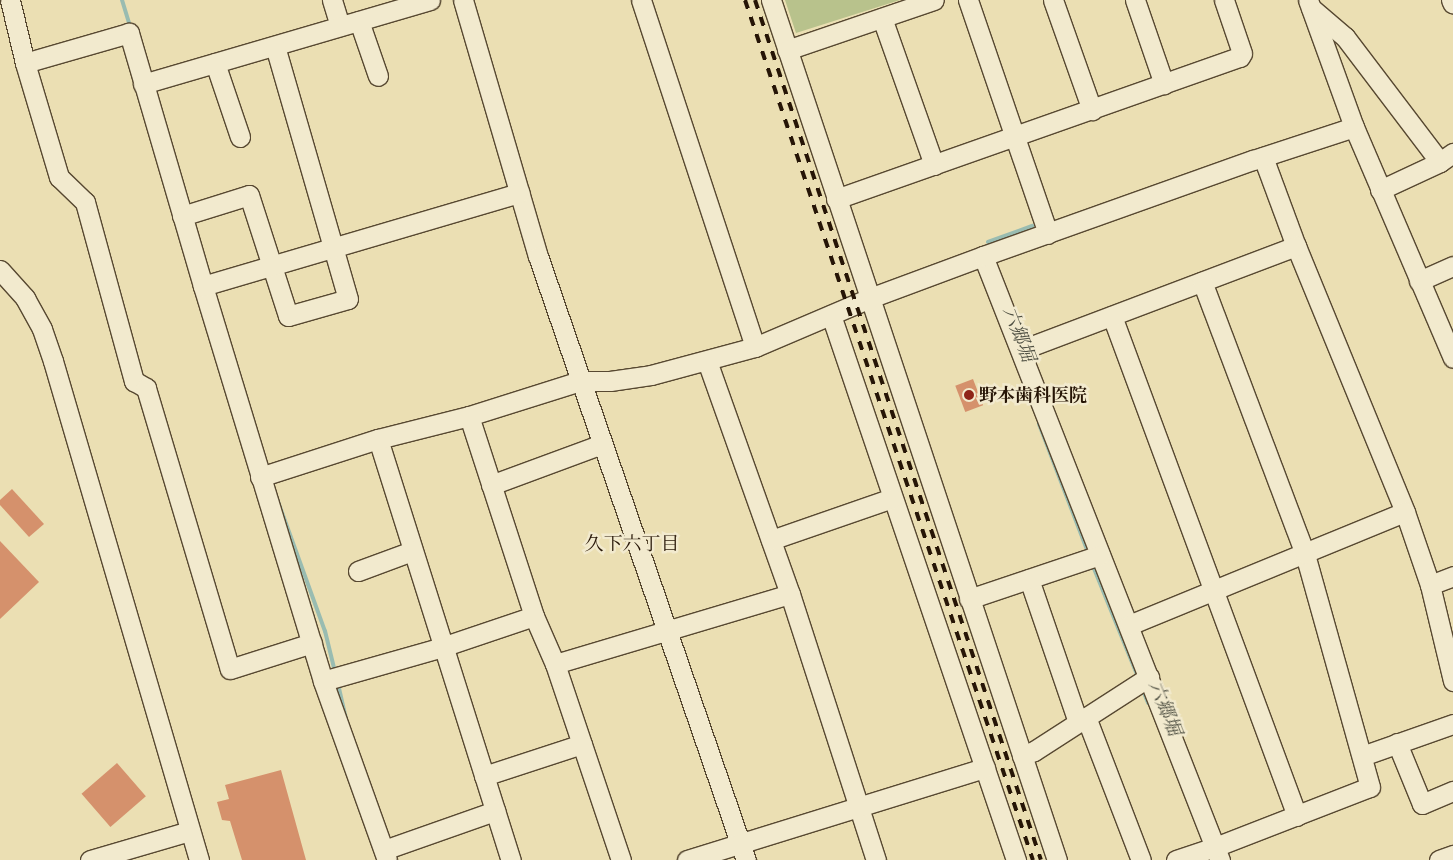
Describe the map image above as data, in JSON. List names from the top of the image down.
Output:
{
  "districts": ["久下六丁目"],
  "water": ["六郷堀"],
  "places": ["野本歯科医院"]
}
